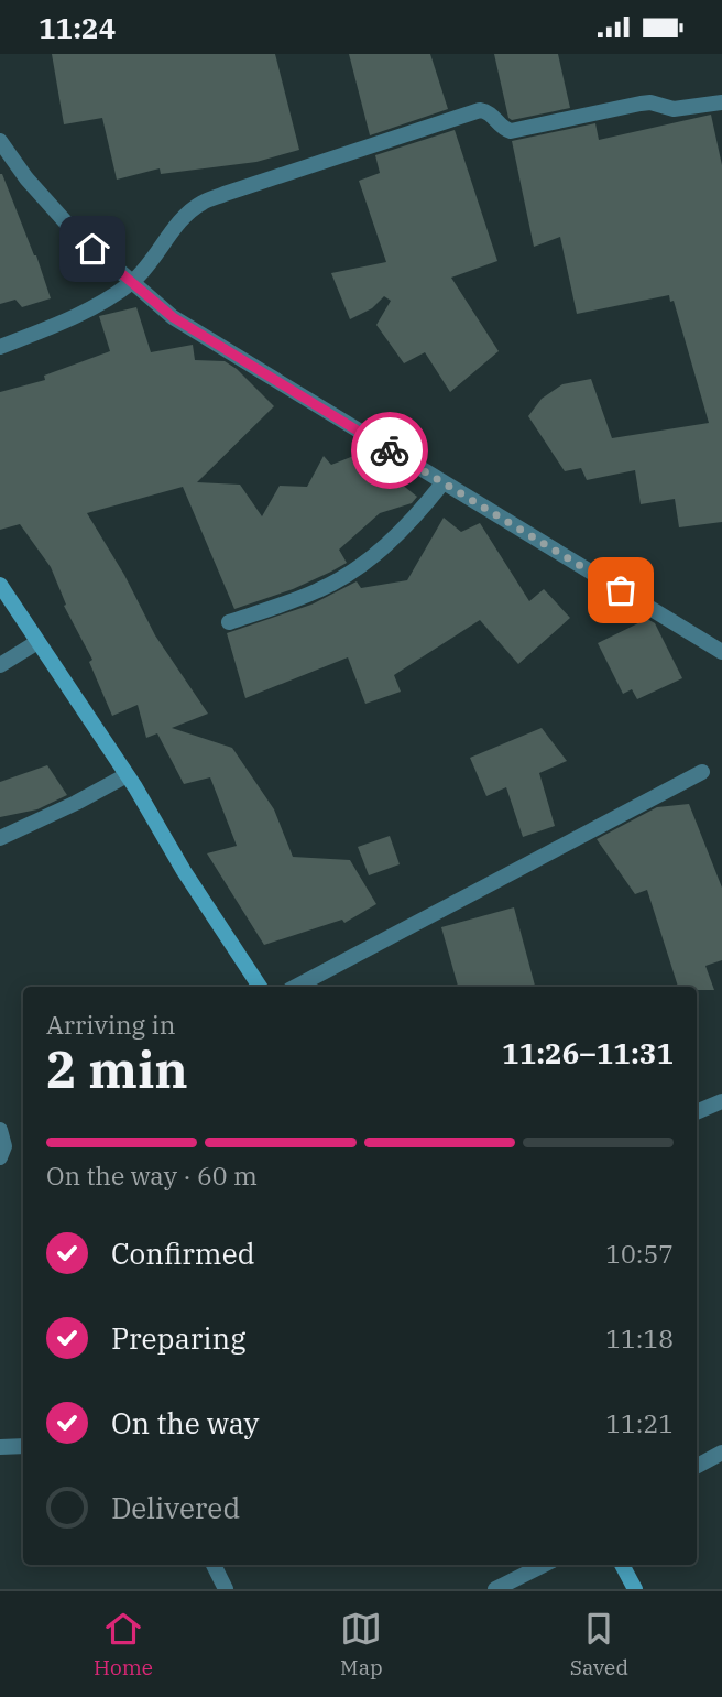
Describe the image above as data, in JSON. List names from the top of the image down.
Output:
{
  "page": {
    "status": "11:24",
    "heading": ["2 min", "Arriving in", "11:26–11:31"],
    "bar": "On the way · 60 m",
    "list": [
      ["Confirmed", "10:57"],
      ["Preparing", "11:18"],
      ["On the way", "11:21"],
      "Delivered"
    ],
    "tabs": ["Home", "Map", "Saved"]
  }
}
